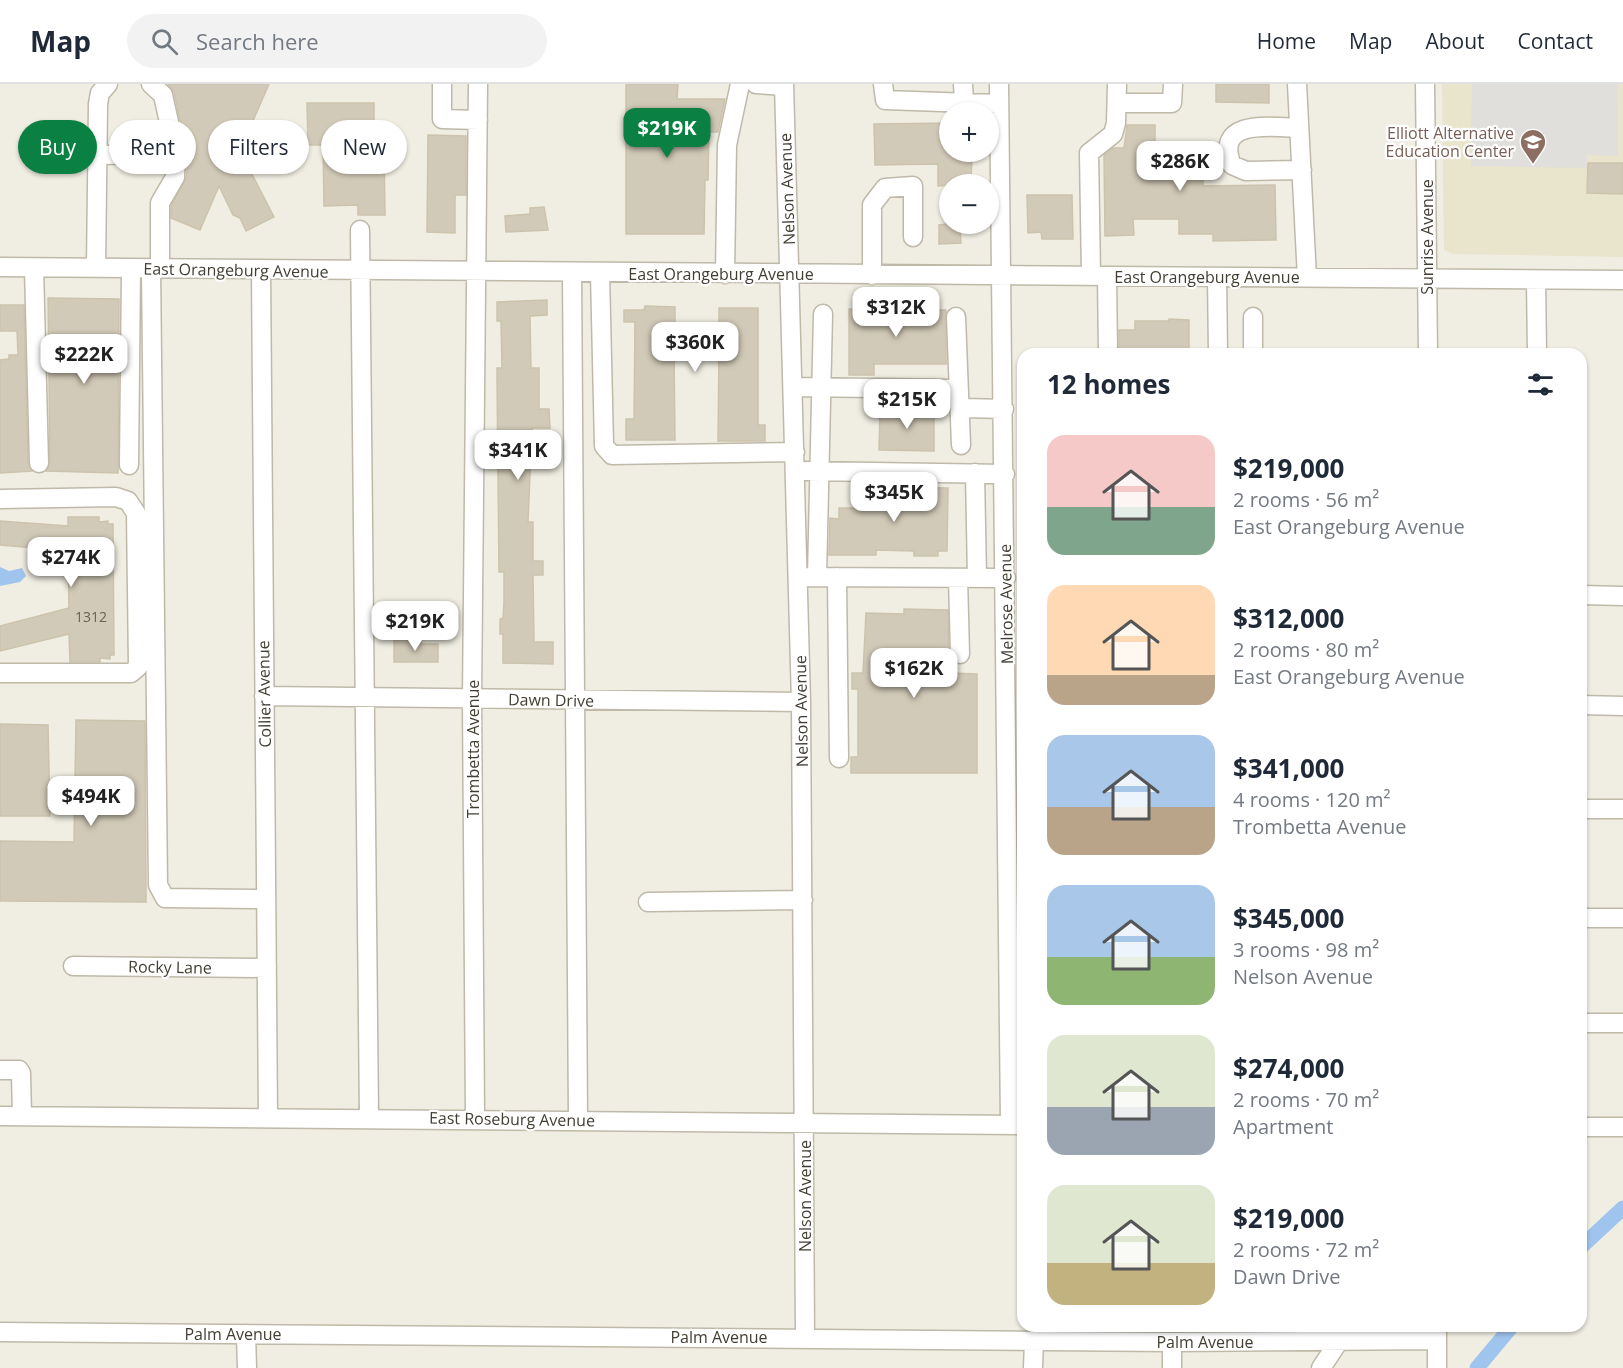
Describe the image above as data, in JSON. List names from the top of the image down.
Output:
{
  "streets": {
    "street": [
      "Nelson Avenue",
      "Sunrise Avenue",
      "East Orangeburg Avenue",
      "Melrose Avenue",
      "Collier Avenue",
      "Dawn Drive",
      "Trombetta Avenue",
      "Rocky Lane",
      "East Roseburg Avenue",
      "Palm Avenue"
    ]
  },
  "crossings": [
    ["Nelson Avenue", "East Orangeburg Avenue"],
    ["Nelson Avenue", "Dawn Drive"],
    ["Nelson Avenue", "East Roseburg Avenue"],
    ["Nelson Avenue", "Palm Avenue"],
    ["Sunrise Avenue", "East Orangeburg Avenue"],
    ["East Orangeburg Avenue", "Melrose Avenue"],
    ["East Orangeburg Avenue", "Collier Avenue"],
    ["East Orangeburg Avenue", "Trombetta Avenue"],
    ["Melrose Avenue", "East Roseburg Avenue"],
    ["Collier Avenue", "Dawn Drive"],
    ["Collier Avenue", "Rocky Lane"],
    ["Collier Avenue", "East Roseburg Avenue"],
    ["Dawn Drive", "Trombetta Avenue"],
    ["Trombetta Avenue", "East Roseburg Avenue"]
  ],
  "places": {
    "school or university": ["Elliott Alternative Education Center"]
  },
  "house_numbers": ["1312"],
  "page": {
    "header": "Map",
    "search": "Search here",
    "nav": [
      "Home",
      "Map",
      "About",
      "Contact"
    ],
    "map_buttons": ["+", "−"],
    "price": [
      "$219K",
      "$286K",
      "$312K",
      "$360K",
      "$222K",
      "$215K",
      "$341K",
      "$345K",
      "$274K",
      "$219K",
      "$162K",
      "$494K"
    ],
    "chip": [
      "Buy",
      "Rent",
      "Filters",
      "New"
    ],
    "heading": "12 homes",
    "list": [
      {
        "name": "$219,000",
        "note": "2 rooms · 56 m² · East Orangeburg Avenue"
      },
      {
        "name": "$312,000",
        "note": "2 rooms · 80 m² · East Orangeburg Avenue"
      },
      {
        "name": "$341,000",
        "note": "4 rooms · 120 m² · Trombetta Avenue"
      },
      {
        "name": "$345,000",
        "note": "3 rooms · 98 m² · Nelson Avenue"
      },
      {
        "name": "$274,000",
        "note": "2 rooms · 70 m² · Apartment"
      },
      {
        "name": "$219,000",
        "note": "2 rooms · 72 m² · Dawn Drive"
      }
    ]
  }
}
